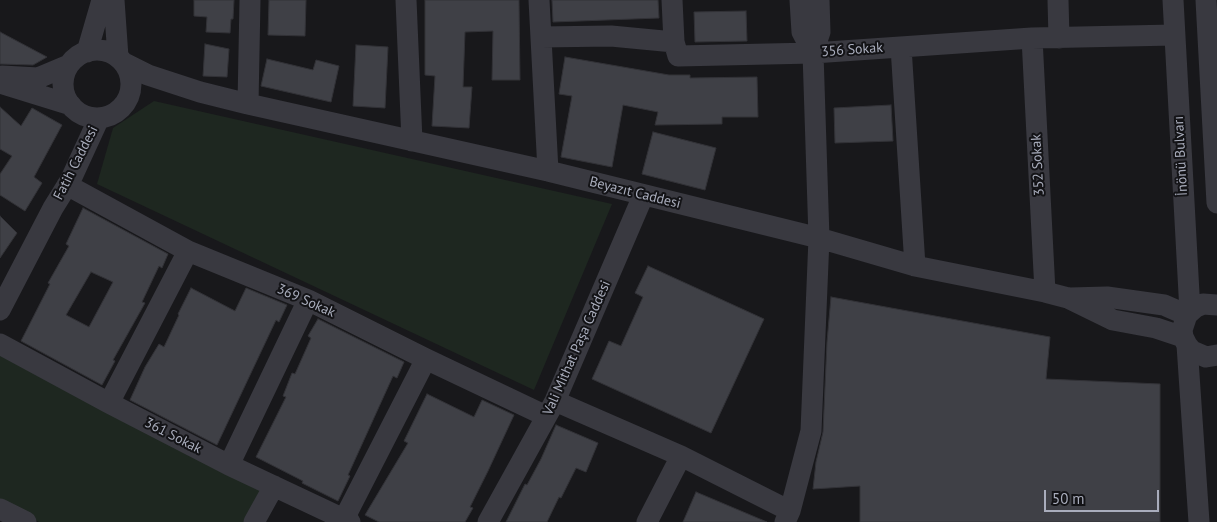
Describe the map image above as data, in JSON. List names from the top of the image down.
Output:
{
  "streets": {
    "street": [
      "356 Sokak",
      "İnönü Bulvarı",
      "Fatih Caddesi",
      "352 Sokak",
      "Beyazıt Caddesi",
      "369 Sokak",
      "Vali Mithat Paşa Caddesi",
      "361 Sokak"
    ]
  },
  "crossings": [
    ["356 Sokak", "İnönü Bulvarı"],
    ["356 Sokak", "352 Sokak"],
    ["İnönü Bulvarı", "Beyazıt Caddesi"],
    ["Fatih Caddesi", "Beyazıt Caddesi"],
    ["Fatih Caddesi", "369 Sokak"],
    ["352 Sokak", "Beyazıt Caddesi"],
    ["Beyazıt Caddesi", "Vali Mithat Paşa Caddesi"],
    ["369 Sokak", "Vali Mithat Paşa Caddesi"]
  ],
  "scale_bar": "50 m"
}
